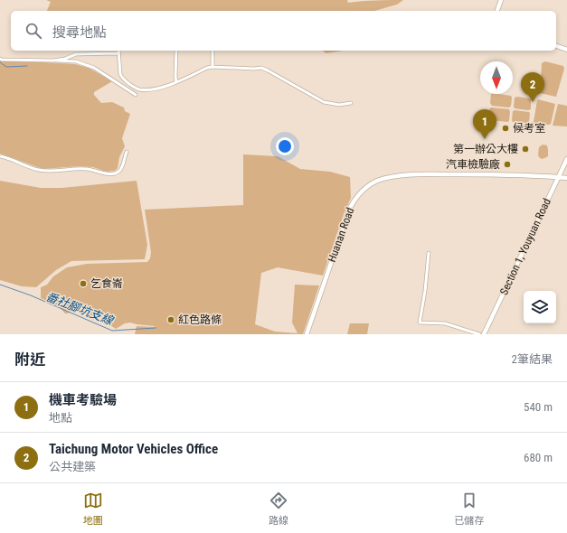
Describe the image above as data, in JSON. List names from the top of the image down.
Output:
{
  "streets": {
    "street": ["Huanan Road", "Section 1, Youyuan Road"]
  },
  "crossings": [
    ["Huanan Road", "Section 1, Youyuan Road"]
  ],
  "water": ["番社腳坑支線"],
  "places": [
    "候考室",
    "第一辦公大樓",
    "汽車檢驗廠",
    "乞食崙",
    "紅色路條"
  ],
  "north": "bottom",
  "page": {
    "search": "搜尋地點",
    "pins": ["2", "1"],
    "heading": ["附近", "2筆結果"],
    "list": [
      {
        "mark": "1",
        "name": "機車考驗場",
        "note": "地點",
        "value": "540 m"
      },
      {
        "mark": "2",
        "name": "Taichung Motor Vehicles Office",
        "note": "公共建築",
        "value": "680 m"
      }
    ],
    "nav": ["地圖", "路線", "已儲存"]
  }
}
